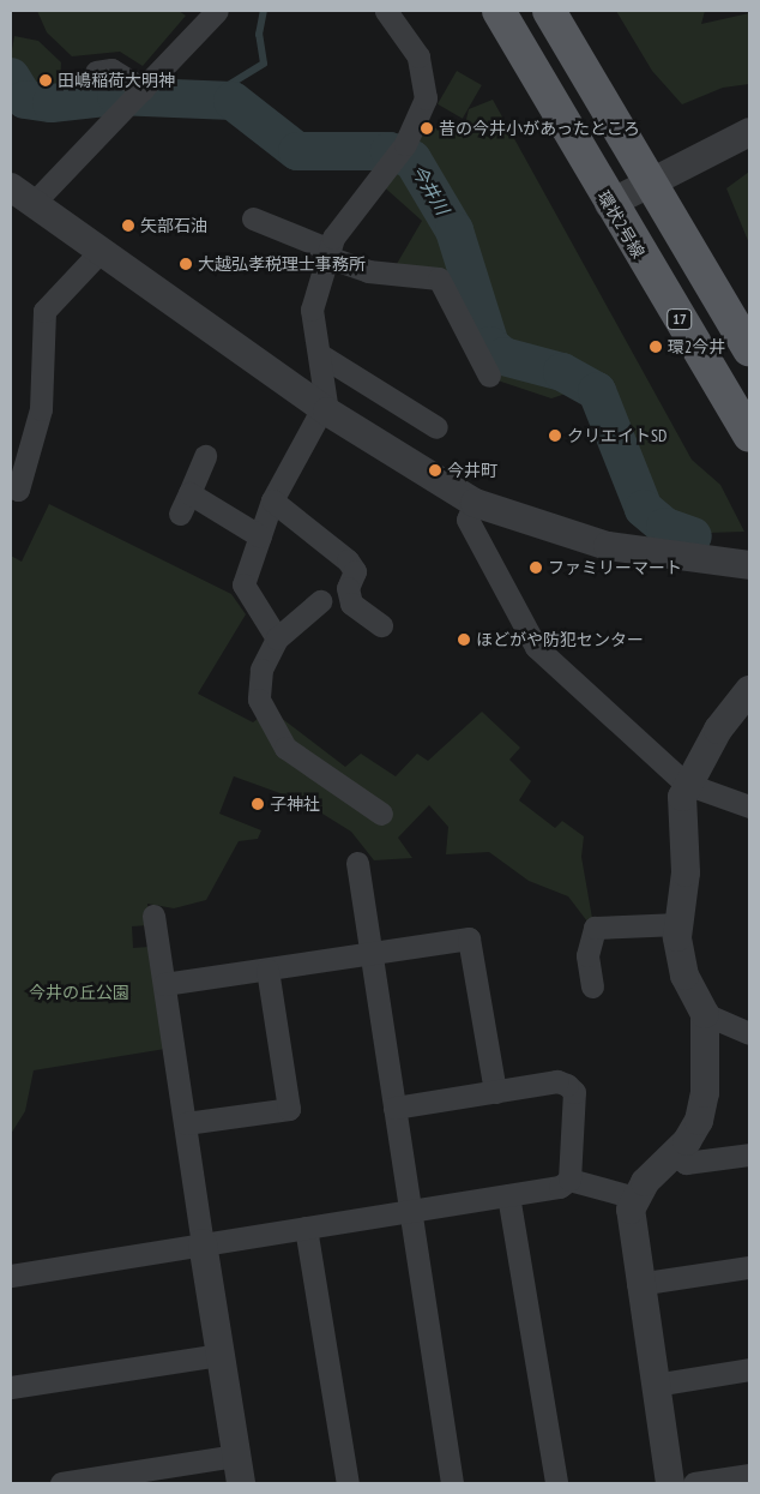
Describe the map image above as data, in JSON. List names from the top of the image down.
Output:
{
  "streets": {
    "main road": ["環状2号線", "17"]
  },
  "water": ["今井川"],
  "parks": ["今井の丘公園"],
  "places": [
    "田嶋稲荷大明神",
    "昔の今井小があったところ",
    "矢部石油",
    "大越弘孝税理士事務所",
    "環2今井",
    "クリエイトSD",
    "今井町",
    "ファミリーマート",
    "ほどがや防犯センター",
    "子神社"
  ]
}
